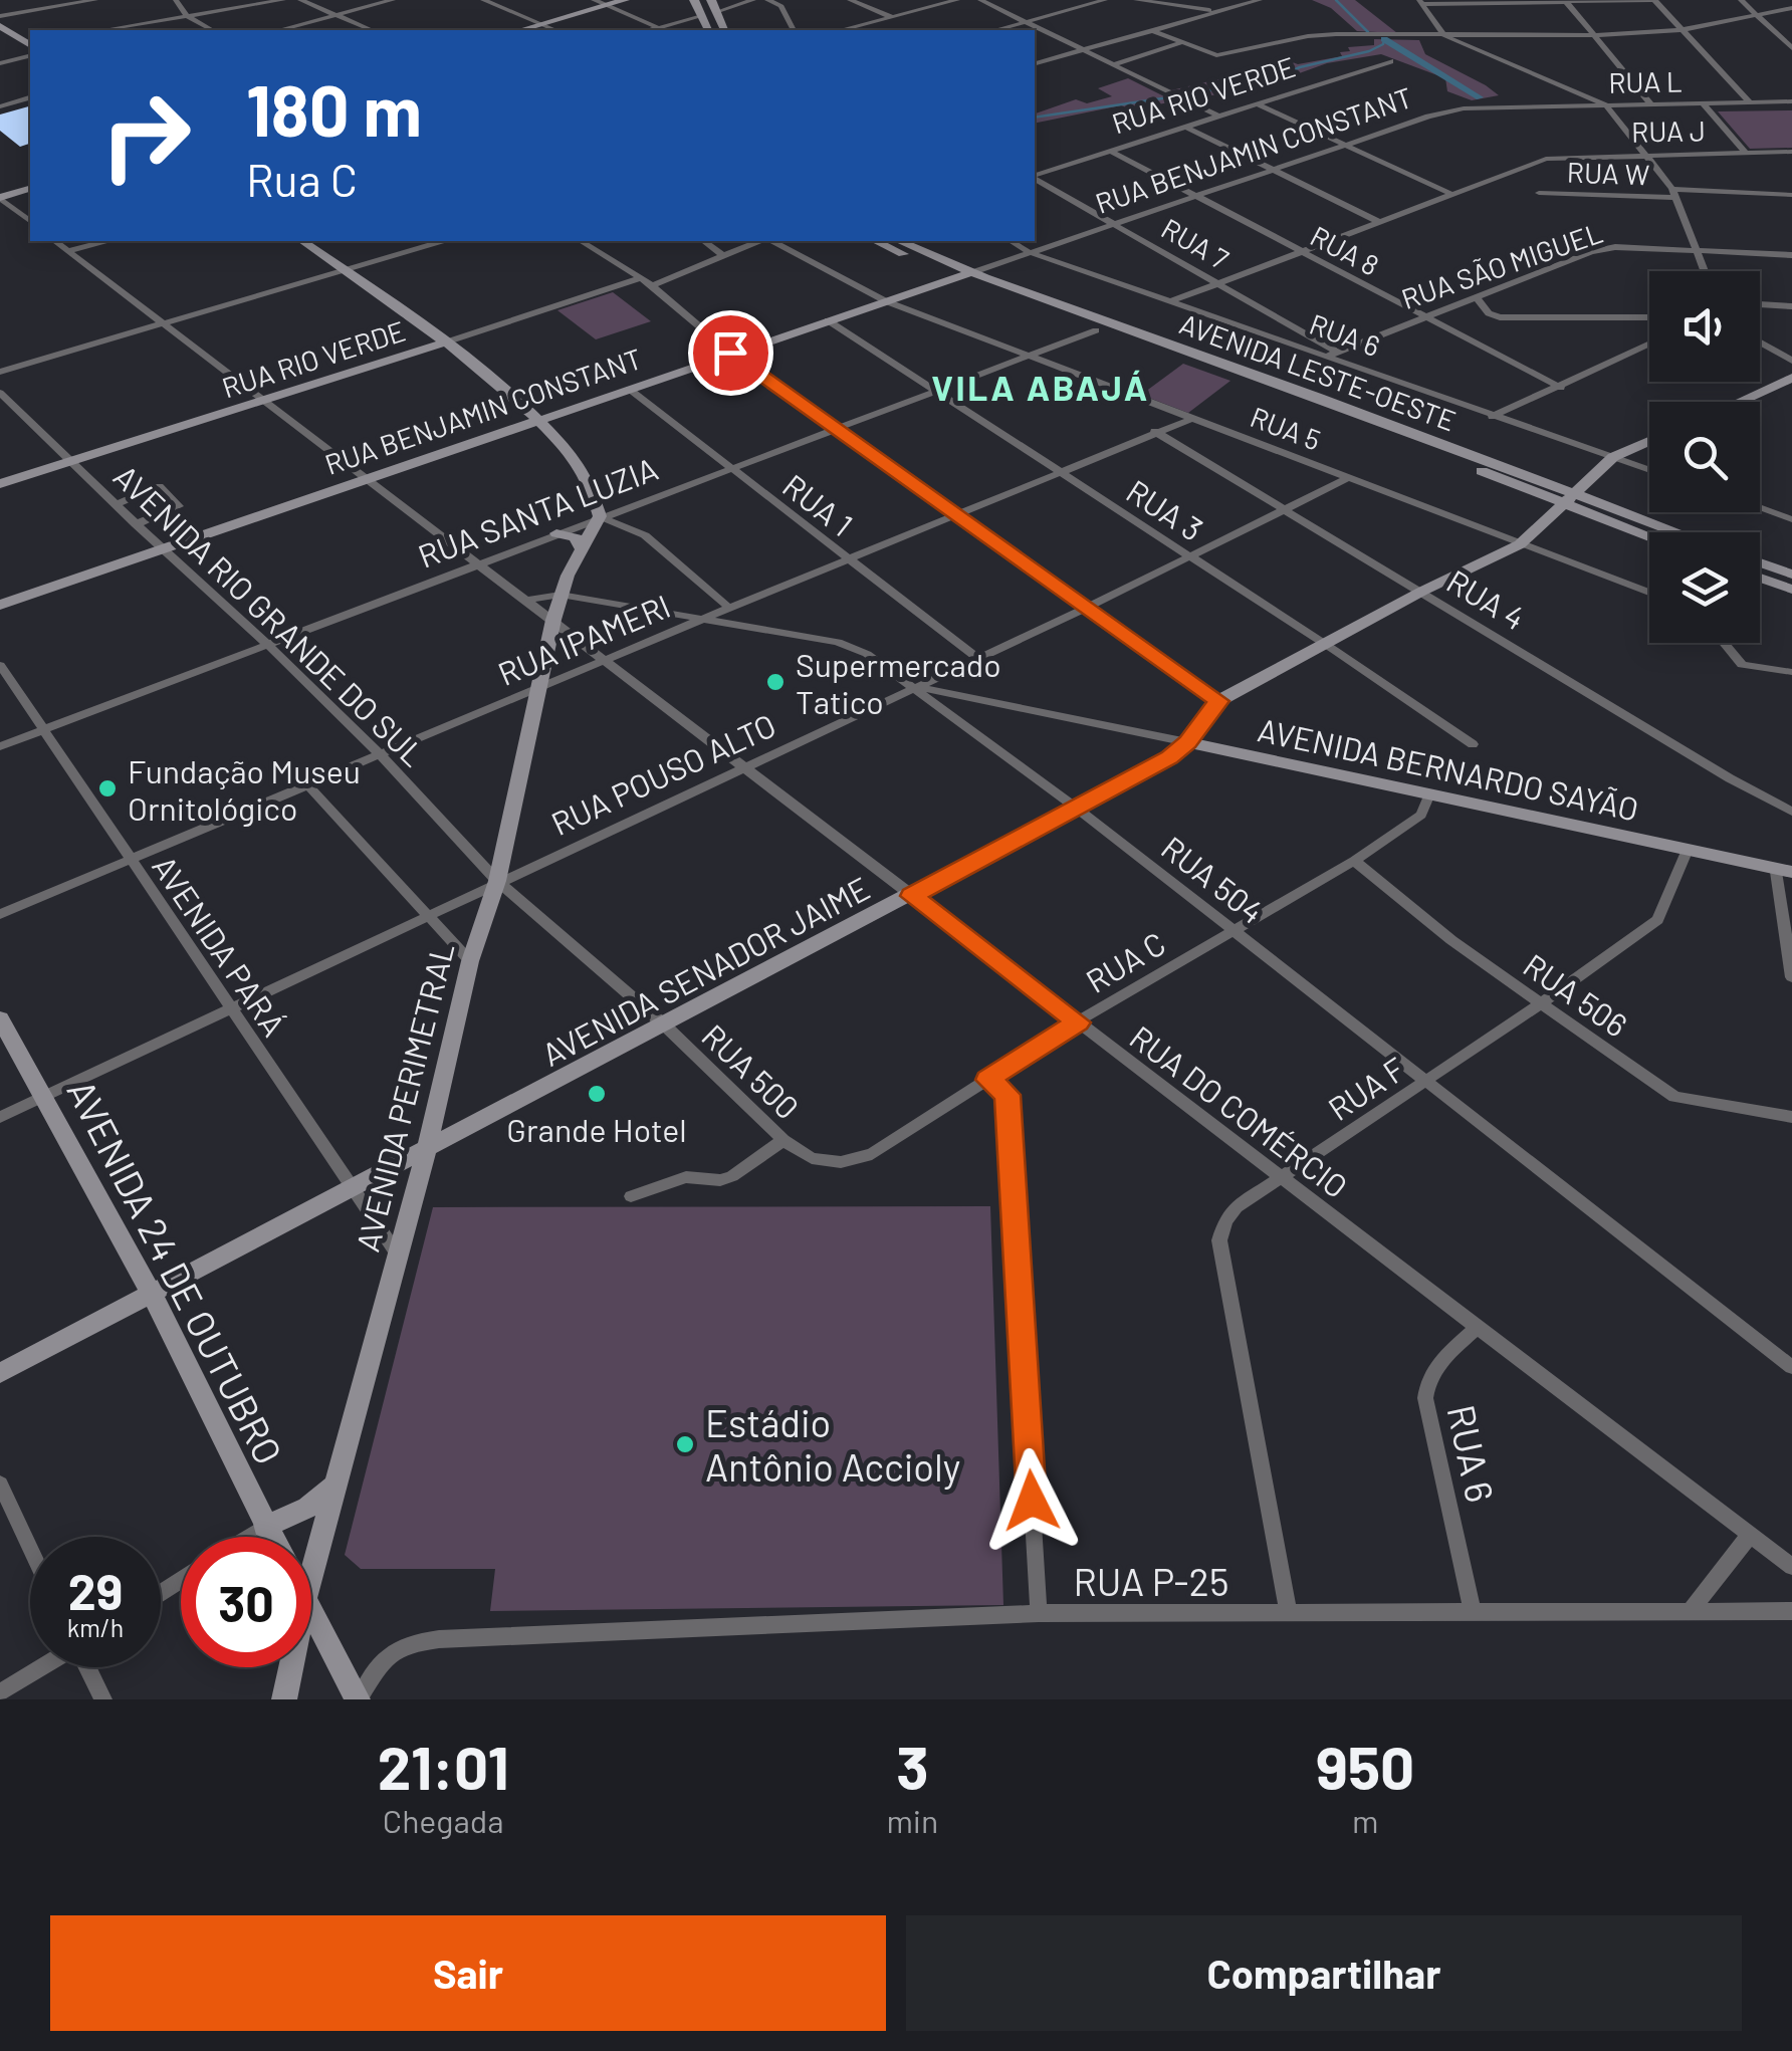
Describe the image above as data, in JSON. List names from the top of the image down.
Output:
{
  "streets": {
    "street": [
      "RUA L",
      "RUA RIO VERDE",
      "RUA J",
      "RUA BENJAMIN CONSTANT",
      "RUA W",
      "RUA 7",
      "RUA 8",
      "RUA SÃO MIGUEL",
      "RUA 6",
      "AVENIDA LESTE-OESTE",
      "RUA 5",
      "RUA 1",
      "RUA 3",
      "RUA SANTA LUZIA",
      "RUA 4",
      "AVENIDA RIO GRANDE DO SUL",
      "RUA IPAMERI",
      "AVENIDA BERNARDO SAYÃO",
      "RUA POUSO ALTO",
      "RUA 504",
      "AVENIDA PARÁ",
      "RUA C",
      "AVENIDA SENADOR JAIME",
      "RUA 506",
      "RUA 500",
      "RUA F",
      "AVENIDA PERIMETRAL",
      "RUA DO COMÉRCIO",
      "AVENIDA 24 DE OUTUBRO",
      "RUA P-25"
    ]
  },
  "crossings": [
    ["RUA L", "RUA BENJAMIN CONSTANT"],
    ["RUA RIO VERDE", "RUA 8"],
    ["RUA RIO VERDE", "AVENIDA RIO GRANDE DO SUL"],
    ["RUA RIO VERDE", "RUA DO COMÉRCIO"],
    ["RUA BENJAMIN CONSTANT", "RUA 7"],
    ["RUA BENJAMIN CONSTANT", "RUA 8"],
    ["RUA BENJAMIN CONSTANT", "RUA 6"],
    ["RUA BENJAMIN CONSTANT", "AVENIDA LESTE-OESTE"],
    ["RUA BENJAMIN CONSTANT", "RUA 5"],
    ["RUA BENJAMIN CONSTANT", "RUA 1"],
    ["RUA BENJAMIN CONSTANT", "RUA 3"],
    ["RUA BENJAMIN CONSTANT", "AVENIDA RIO GRANDE DO SUL"],
    ["RUA BENJAMIN CONSTANT", "RUA DO COMÉRCIO"],
    ["RUA 7", "RUA SÃO MIGUEL"],
    ["RUA 7", "RUA 6"],
    ["RUA 8", "RUA SÃO MIGUEL"],
    ["RUA SÃO MIGUEL", "RUA 6"],
    ["RUA 6", "AVENIDA SENADOR JAIME"],
    ["RUA 6", "RUA DO COMÉRCIO"],
    ["RUA 6", "RUA P-25"],
    ["AVENIDA LESTE-OESTE", "RUA SANTA LUZIA"],
    ["AVENIDA LESTE-OESTE", "AVENIDA SENADOR JAIME"],
    ["RUA 5", "RUA SANTA LUZIA"],
    ["RUA 5", "RUA IPAMERI"],
    ["RUA 5", "RUA POUSO ALTO"],
    ["RUA 5", "AVENIDA SENADOR JAIME"],
    ["RUA 1", "RUA SANTA LUZIA"],
    ["RUA 1", "RUA IPAMERI"],
    ["RUA 1", "RUA POUSO ALTO"],
    ["RUA 3", "RUA SANTA LUZIA"],
    ["RUA 3", "RUA IPAMERI"],
    ["RUA 3", "RUA POUSO ALTO"],
    ["RUA 3", "AVENIDA SENADOR JAIME"],
    ["RUA SANTA LUZIA", "AVENIDA RIO GRANDE DO SUL"],
    ["RUA SANTA LUZIA", "AVENIDA PARÁ"],
    ["RUA SANTA LUZIA", "AVENIDA PERIMETRAL"],
    ["RUA SANTA LUZIA", "RUA DO COMÉRCIO"],
    ["RUA 4", "RUA IPAMERI"],
    ["RUA 4", "RUA POUSO ALTO"],
    ["RUA 4", "AVENIDA SENADOR JAIME"],
    ["AVENIDA RIO GRANDE DO SUL", "RUA IPAMERI"],
    ["AVENIDA RIO GRANDE DO SUL", "RUA POUSO ALTO"],
    ["AVENIDA RIO GRANDE DO SUL", "RUA 500"],
    ["AVENIDA RIO GRANDE DO SUL", "AVENIDA PERIMETRAL"],
    ["RUA IPAMERI", "RUA 504"],
    ["RUA IPAMERI", "AVENIDA PARÁ"],
    ["RUA IPAMERI", "AVENIDA PERIMETRAL"],
    ["RUA IPAMERI", "RUA DO COMÉRCIO"],
    ["AVENIDA BERNARDO SAYÃO", "RUA POUSO ALTO"],
    ["AVENIDA BERNARDO SAYÃO", "RUA 504"],
    ["AVENIDA BERNARDO SAYÃO", "RUA C"],
    ["AVENIDA BERNARDO SAYÃO", "AVENIDA SENADOR JAIME"],
    ["AVENIDA BERNARDO SAYÃO", "RUA F"],
    ["RUA POUSO ALTO", "RUA 504"],
    ["RUA POUSO ALTO", "AVENIDA PARÁ"],
    ["RUA POUSO ALTO", "RUA 500"],
    ["RUA POUSO ALTO", "AVENIDA PERIMETRAL"],
    ["RUA POUSO ALTO", "RUA DO COMÉRCIO"],
    ["RUA POUSO ALTO", "AVENIDA 24 DE OUTUBRO"],
    ["RUA 504", "RUA C"],
    ["RUA 504", "AVENIDA SENADOR JAIME"],
    ["RUA 504", "RUA F"],
    ["RUA 504", "AVENIDA PERIMETRAL"],
    ["RUA 504", "RUA DO COMÉRCIO"],
    ["AVENIDA PARÁ", "AVENIDA SENADOR JAIME"],
    ["AVENIDA PARÁ", "AVENIDA PERIMETRAL"],
    ["RUA C", "RUA 506"],
    ["RUA C", "RUA 500"],
    ["RUA C", "RUA DO COMÉRCIO"],
    ["AVENIDA SENADOR JAIME", "RUA 500"],
    ["AVENIDA SENADOR JAIME", "AVENIDA PERIMETRAL"],
    ["AVENIDA SENADOR JAIME", "RUA DO COMÉRCIO"],
    ["AVENIDA SENADOR JAIME", "AVENIDA 24 DE OUTUBRO"],
    ["RUA 506", "RUA F"],
    ["RUA 500", "AVENIDA PERIMETRAL"],
    ["RUA F", "RUA DO COMÉRCIO"],
    ["RUA F", "RUA P-25"],
    ["AVENIDA PERIMETRAL", "RUA DO COMÉRCIO"]
  ],
  "districts": ["VILA ABAJÁ"],
  "places": [
    "Supermercado Tatico",
    "Fundação Museu Ornitológico",
    "Grande Hotel",
    "Estádio Antônio Accioly"
  ],
  "page": {
    "turn": ["180 m", "Rua C"],
    "speed": "29 km/h",
    "limit": "30",
    "eta": [
      "21:01",
      "Chegada",
      "3",
      "min",
      "950",
      "m"
    ],
    "buttons": ["Sair", "Compartilhar"]
  }
}
